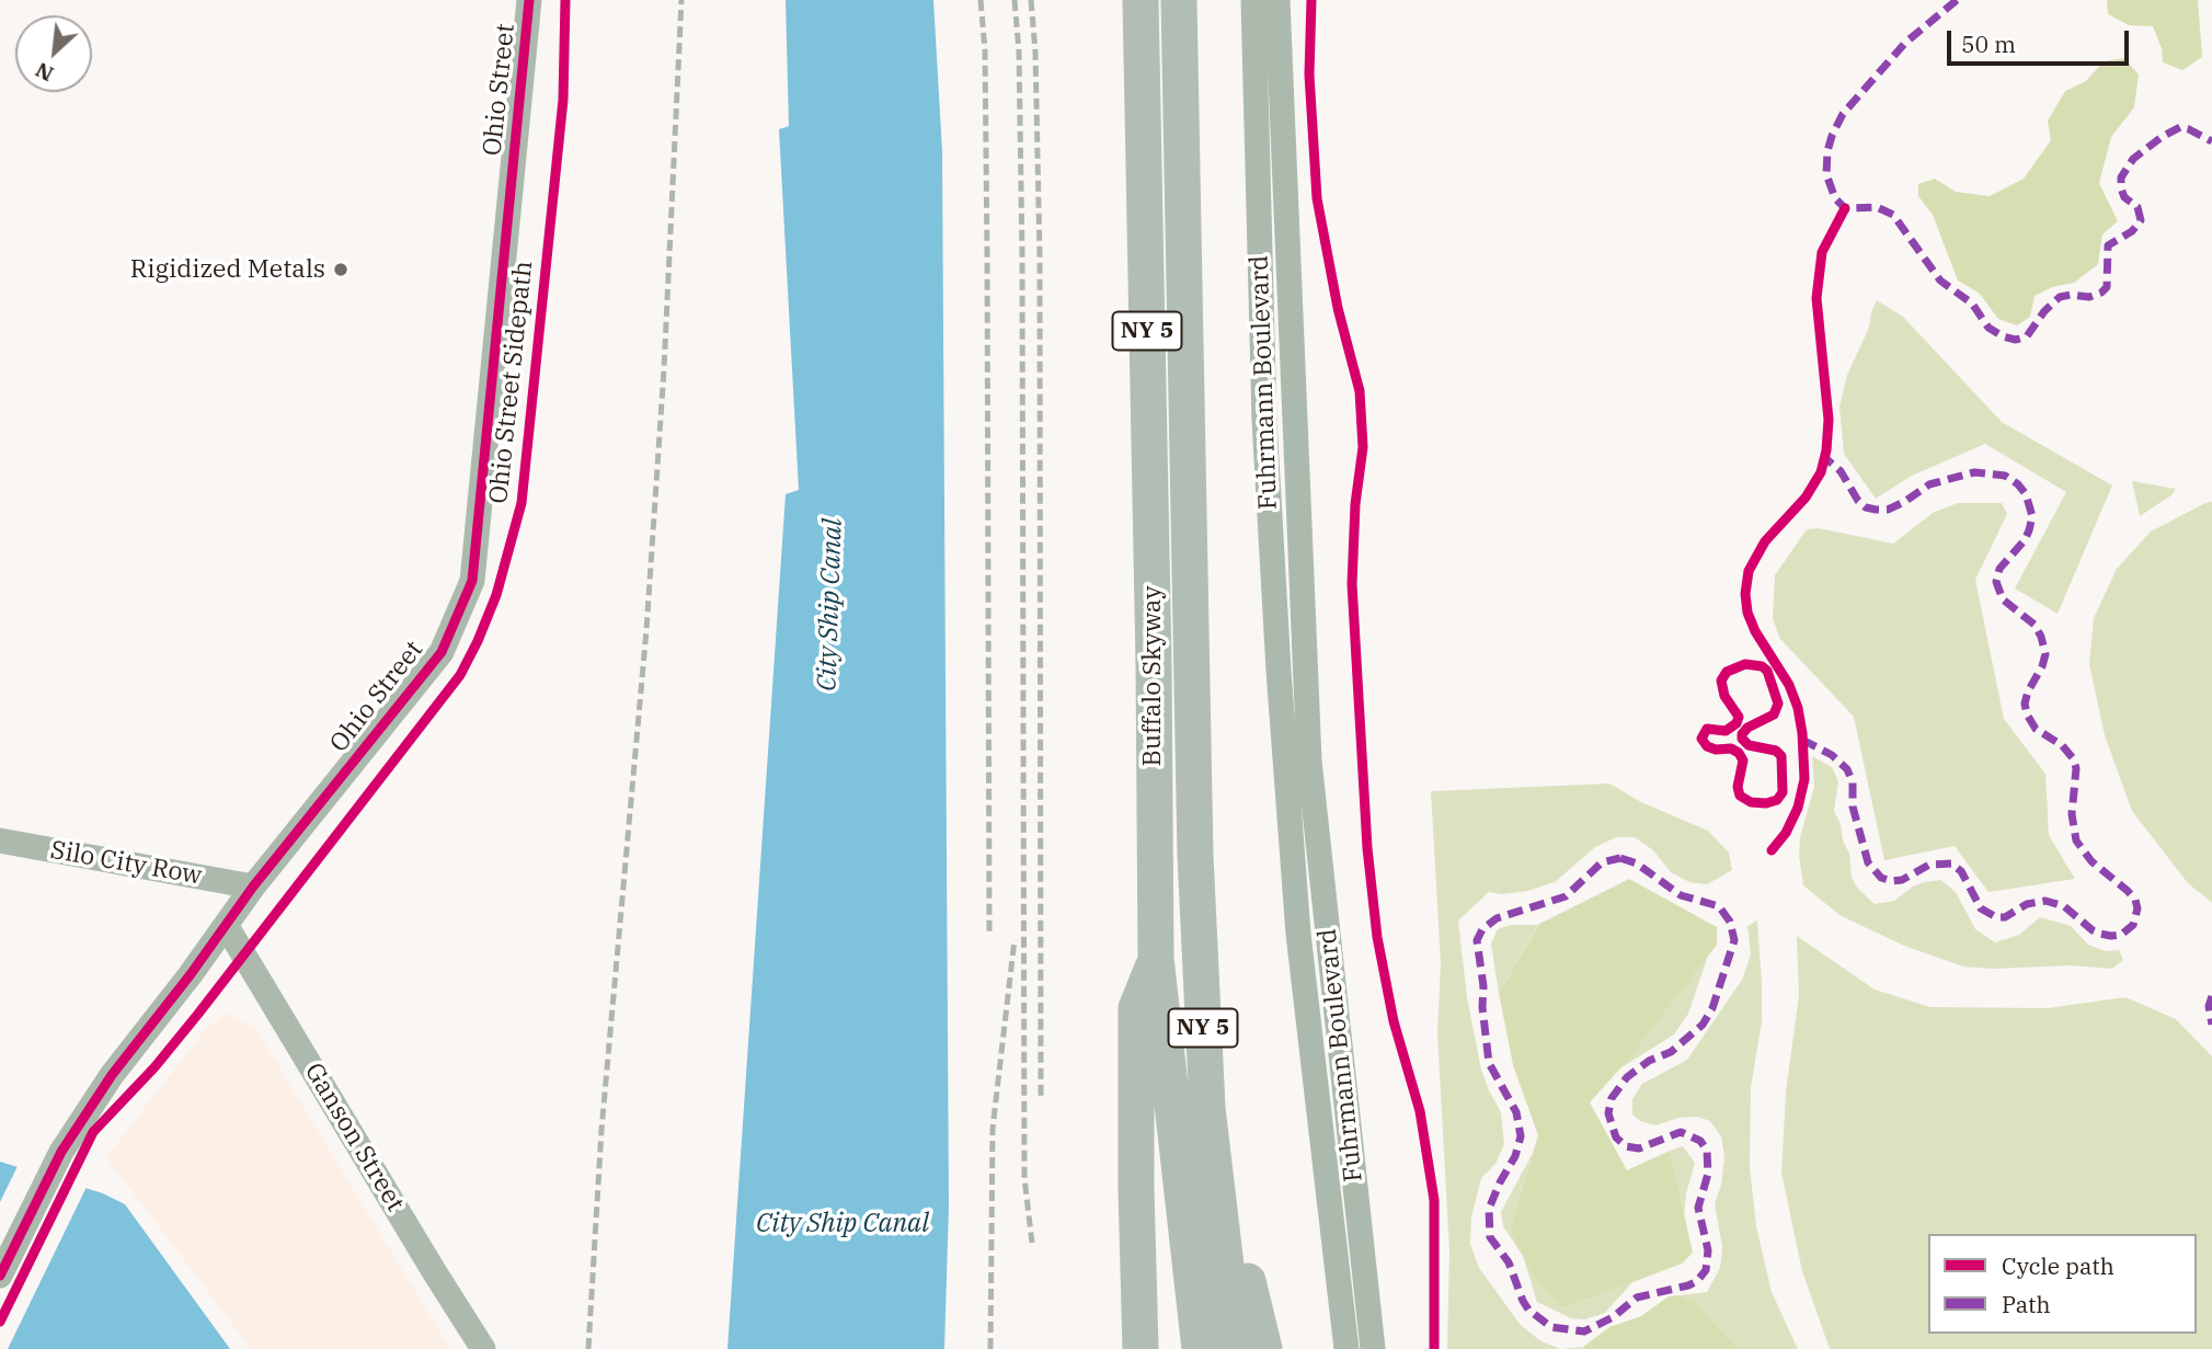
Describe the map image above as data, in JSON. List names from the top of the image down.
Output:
{
  "streets": {
    "highway": ["NY 5", "Buffalo Skyway"],
    "street": [
      "Ohio Street",
      "Fuhrmann Boulevard",
      "Silo City Row",
      "Ganson Street"
    ],
    "cycle path": ["Ohio Street Sidepath"]
  },
  "crossings": [
    ["Ohio Street", "Silo City Row"],
    ["Ohio Street", "Ganson Street"]
  ],
  "water": ["City Ship Canal"],
  "places": ["Rigidized Metals"],
  "legend": ["Cycle path", "Path"],
  "scale_bar": "50 m",
  "north": "bottom left"
}
